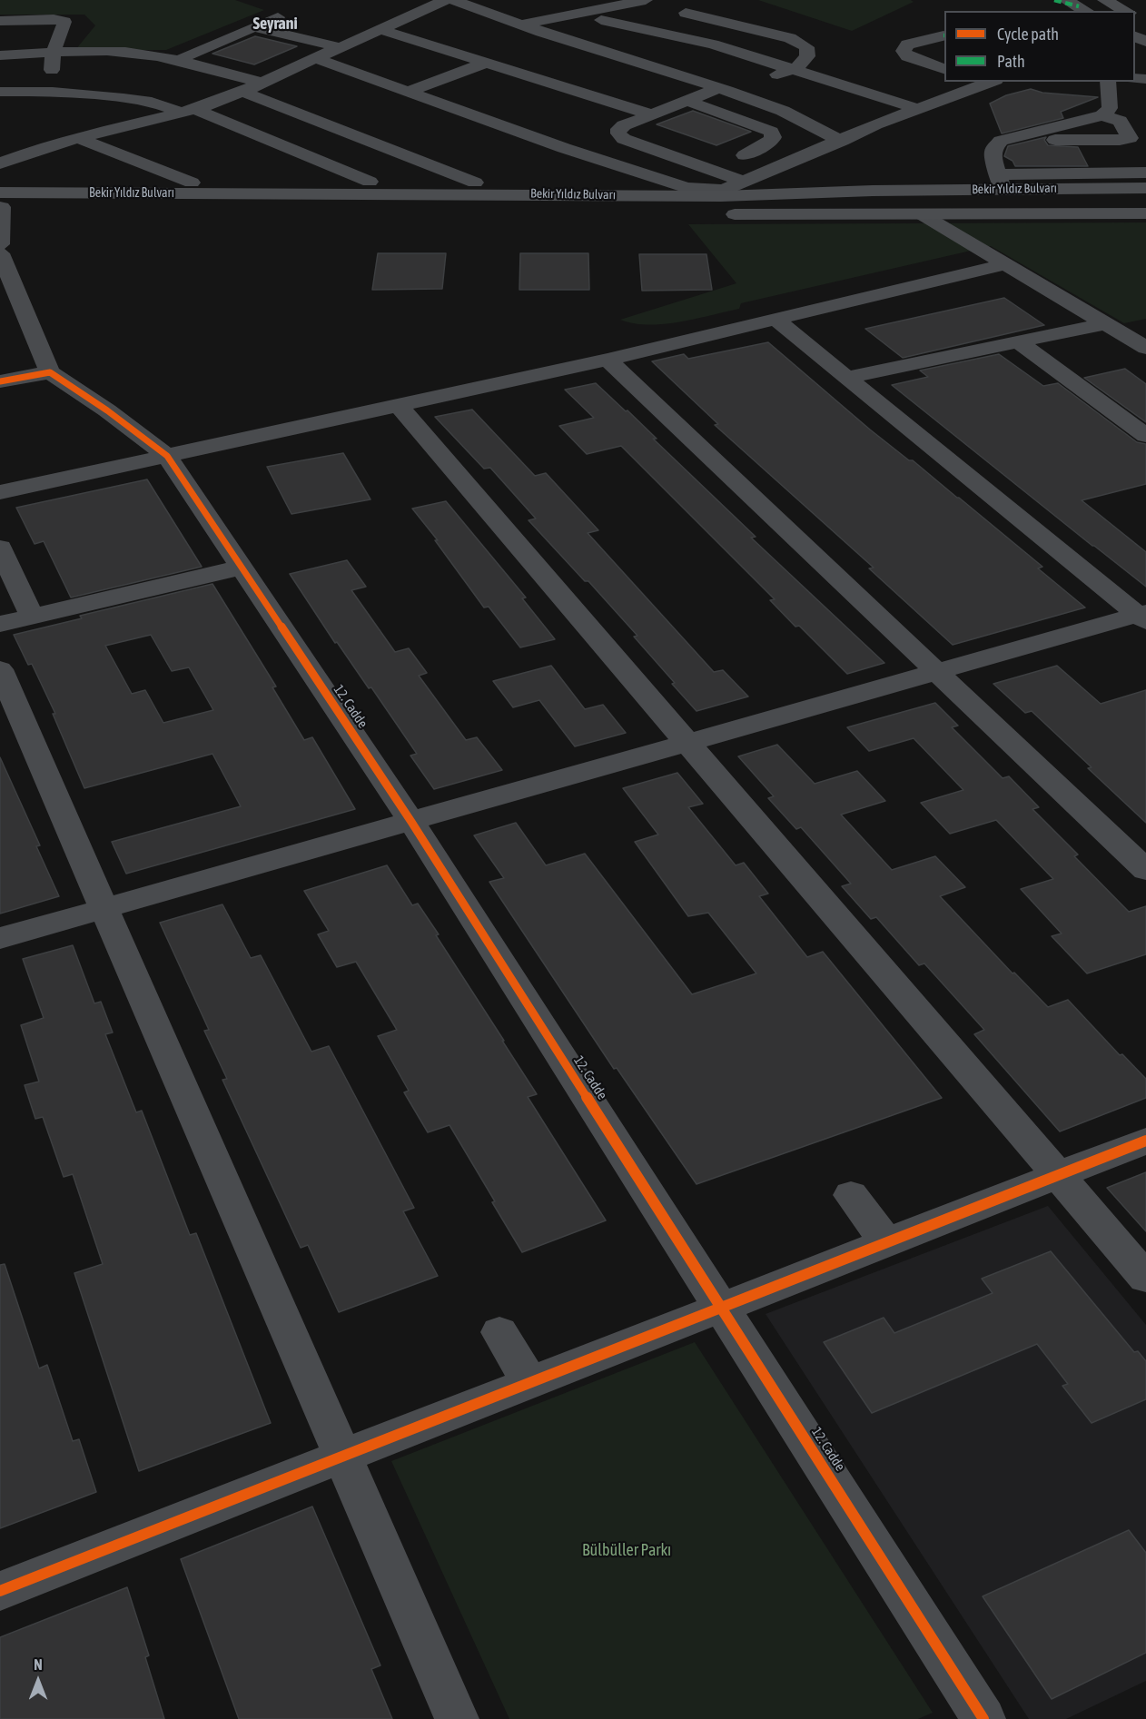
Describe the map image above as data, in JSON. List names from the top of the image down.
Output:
{
  "streets": {
    "main road": ["Bekir Yıldız Bulvarı"],
    "street": ["12. Cadde"]
  },
  "districts": ["Seyrani"],
  "parks": ["Bülbüller Parkı"],
  "legend": ["Cycle path", "Path"],
  "north": "top"
}
